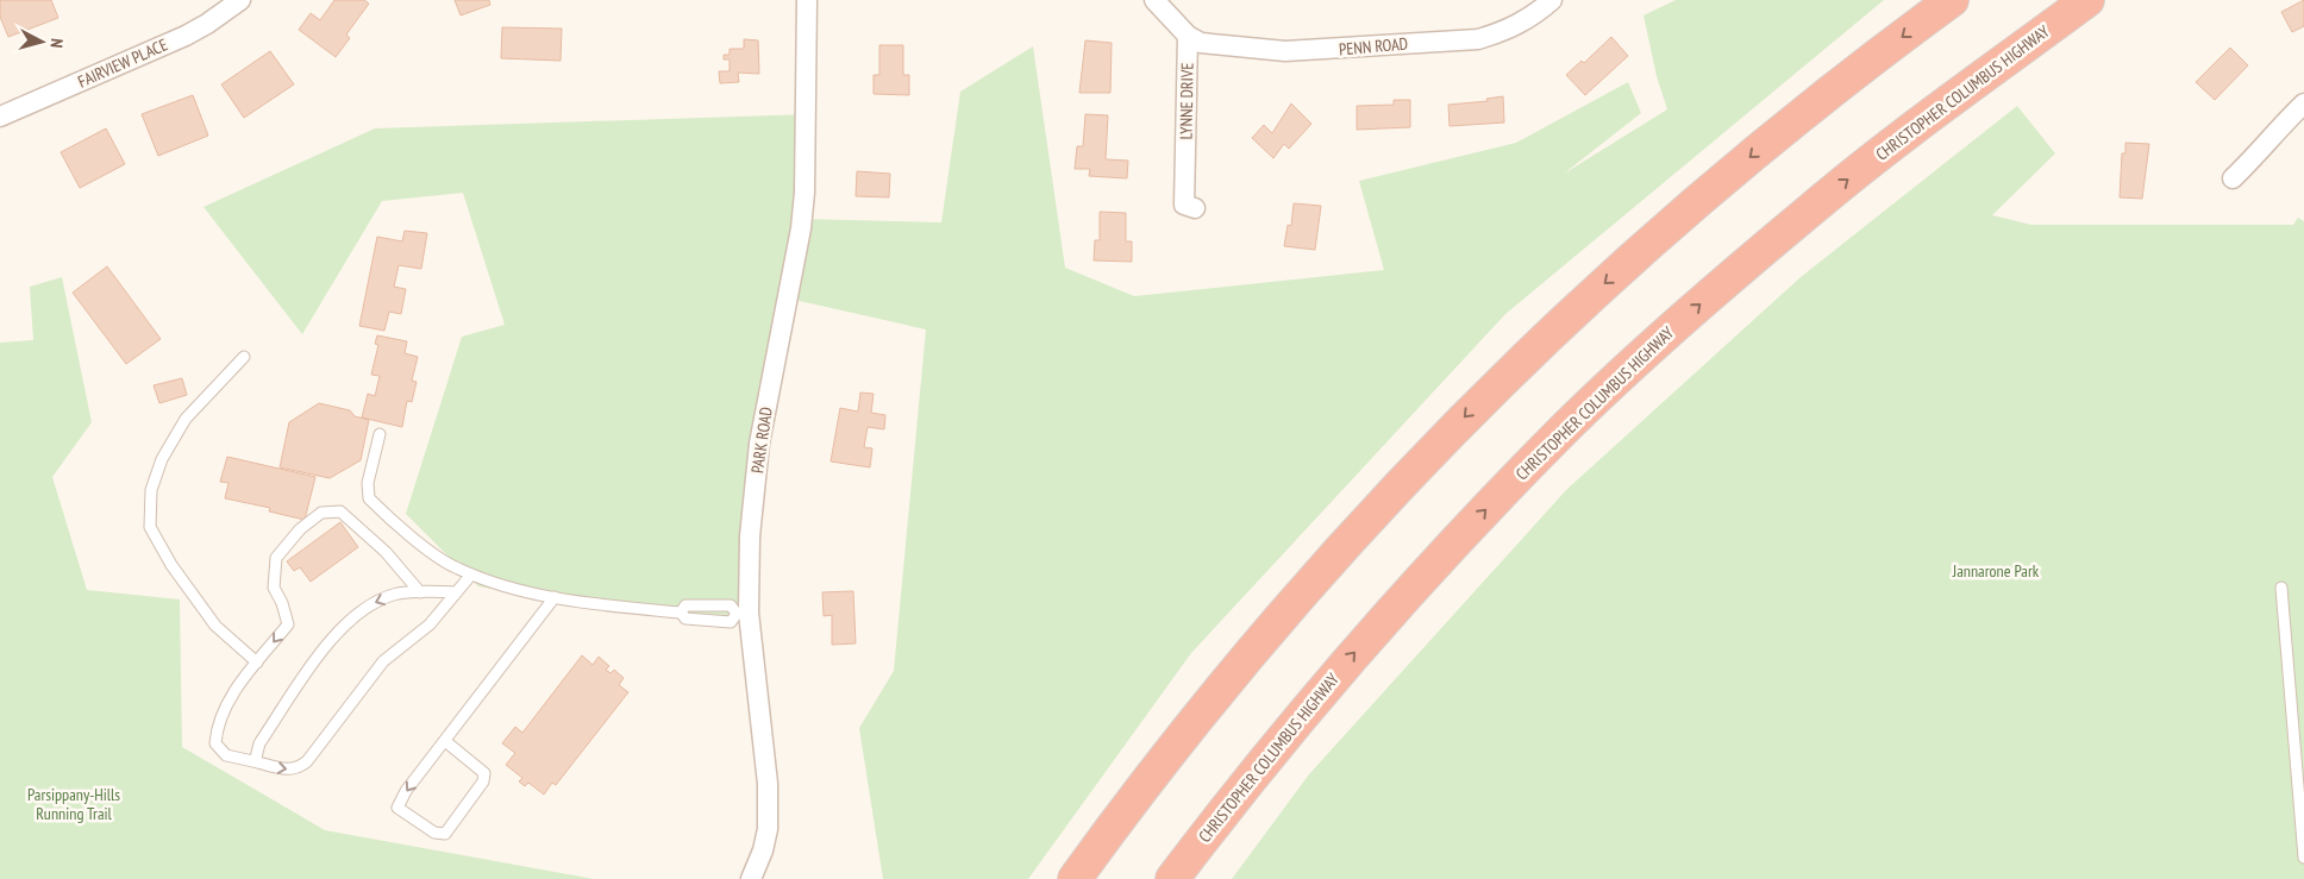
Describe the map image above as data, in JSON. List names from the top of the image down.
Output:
{
  "streets": {
    "highway": ["CHRISTOPHER COLUMBUS HIGHWAY"],
    "street": [
      "PENN ROAD",
      "FAIRVIEW PLACE",
      "LYNNE DRIVE",
      "PARK ROAD"
    ]
  },
  "crossings": [
    ["PENN ROAD", "LYNNE DRIVE"]
  ],
  "parks": ["Jannarone Park", "Parsippany-Hills Running Trail"],
  "north": "right"
}
